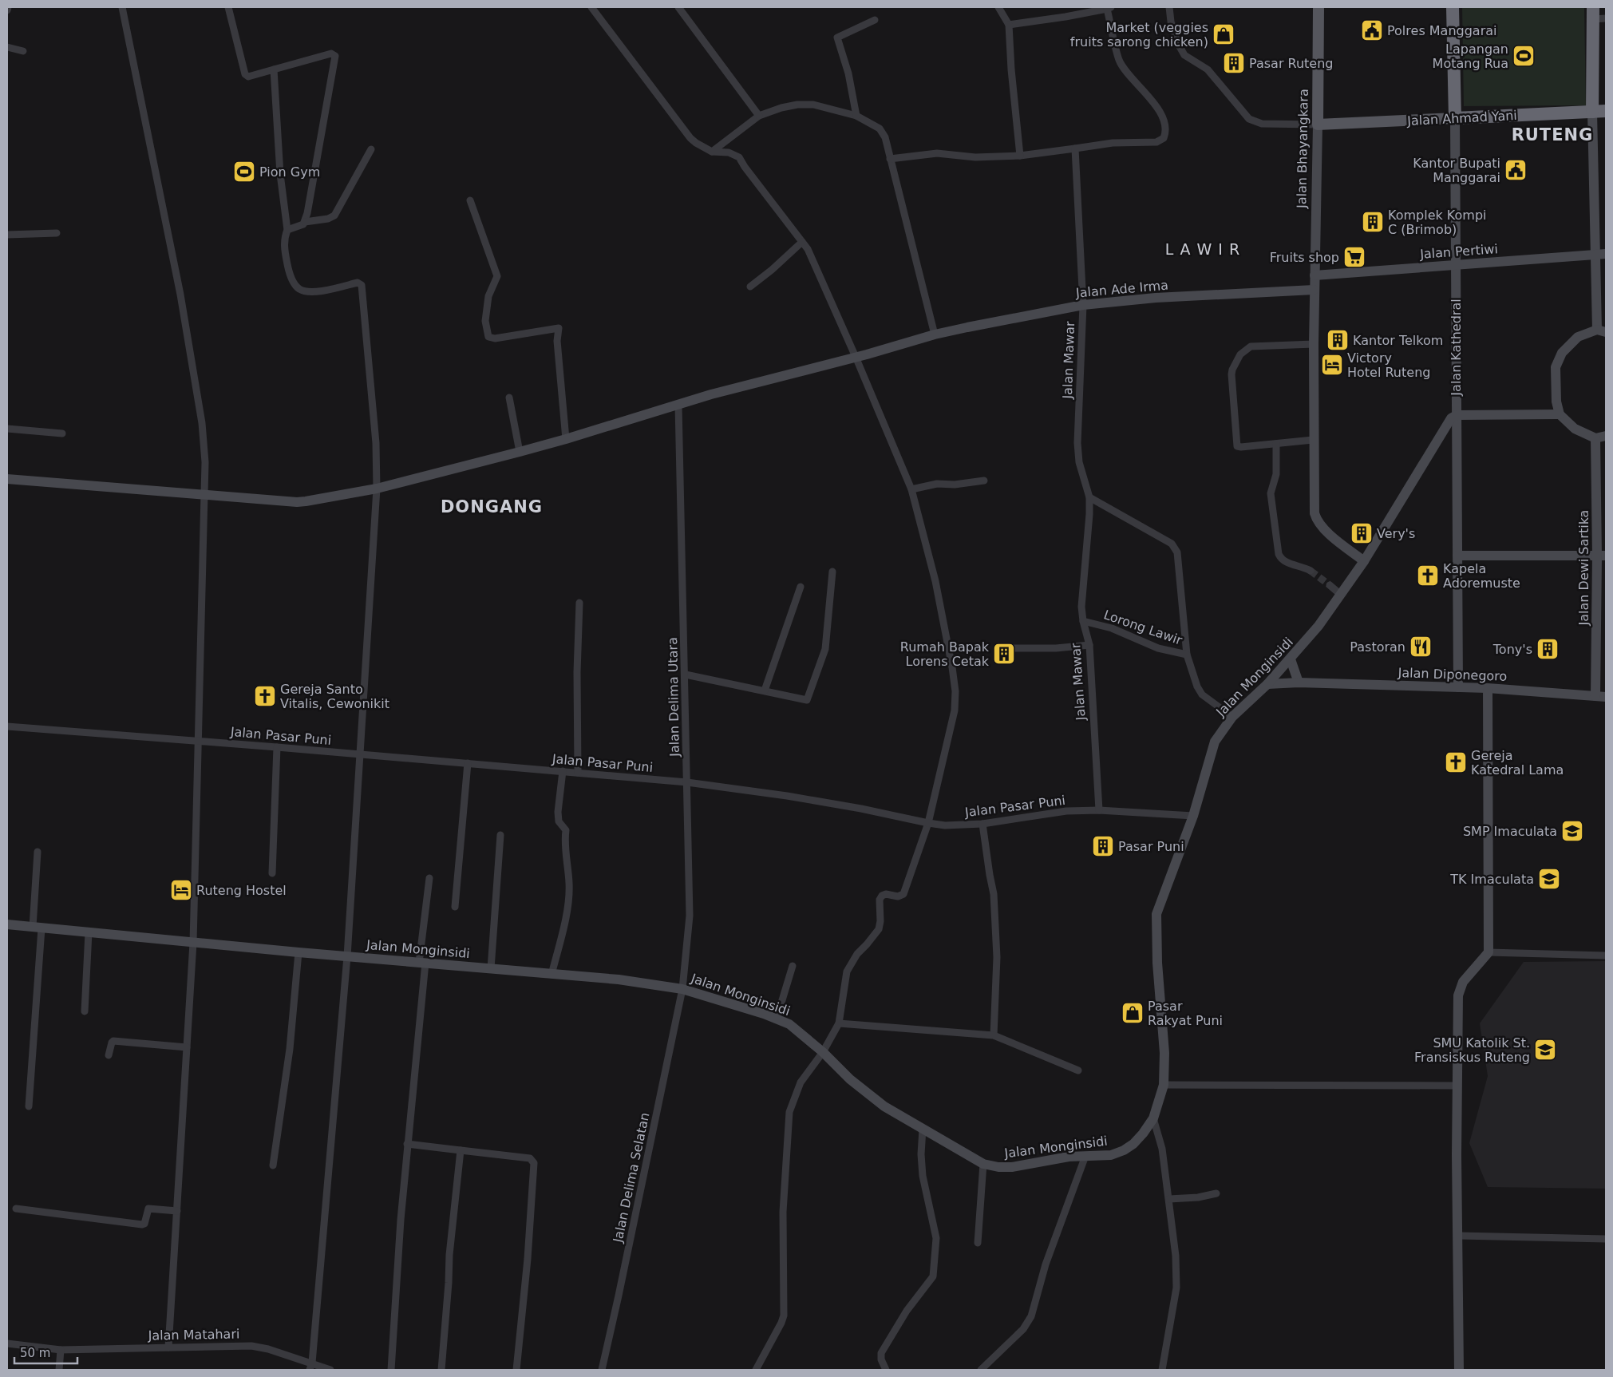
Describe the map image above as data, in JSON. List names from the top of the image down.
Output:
{
  "streets": {
    "highway": ["Jalan Ahmad Yani", "Jalan Kathedral"],
    "main road": ["Jalan Bhayangkara"],
    "street": [
      "Jalan Pertiwi",
      "Jalan Ade Irma",
      "Jalan Mawar",
      "Jalan Dewi Sartika",
      "Lorong Lawir",
      "Jalan Diponegoro",
      "Jalan Monginsidi",
      "Jalan Delima Utara",
      "Jalan Pasar Puni",
      "Jalan Delima Selatan",
      "Jalan Matahari"
    ]
  },
  "crossings": [
    ["Jalan Ahmad Yani", "Jalan Bhayangkara"],
    ["Jalan Ahmad Yani", "Jalan Kathedral"],
    ["Jalan Bhayangkara", "Jalan Pertiwi"],
    ["Jalan Bhayangkara", "Jalan Ade Irma"],
    ["Jalan Bhayangkara", "Jalan Monginsidi"],
    ["Jalan Pertiwi", "Jalan Kathedral"],
    ["Jalan Ade Irma", "Jalan Mawar"],
    ["Jalan Ade Irma", "Jalan Delima Utara"],
    ["Jalan Kathedral", "Jalan Diponegoro"],
    ["Jalan Kathedral", "Jalan Monginsidi"],
    ["Jalan Mawar", "Lorong Lawir"],
    ["Jalan Mawar", "Jalan Pasar Puni"],
    ["Jalan Dewi Sartika", "Jalan Diponegoro"],
    ["Lorong Lawir", "Jalan Monginsidi"],
    ["Jalan Diponegoro", "Jalan Monginsidi"],
    ["Jalan Monginsidi", "Jalan Delima Utara"],
    ["Jalan Monginsidi", "Jalan Pasar Puni"],
    ["Jalan Monginsidi", "Jalan Delima Selatan"],
    ["Jalan Delima Utara", "Jalan Pasar Puni"],
    ["Jalan Delima Utara", "Jalan Delima Selatan"]
  ],
  "districts": ["RUTENG", "L A W I R", "DONGANG"],
  "places": {
    "public building": ["Polres Manggarai", "Kantor Bupati Manggarai"],
    "shop": ["Market (veggies fruits sarong chicken)", "Pasar Rakyat Puni"],
    "sports": ["Lapangan Motang Rua", "Pion Gym"],
    "building": [
      "Pasar Ruteng",
      "Komplek Kompi C (Brimob)",
      "Kantor Telkom",
      "Very's",
      "Tony's",
      "Rumah Bapak Lorens Cetak",
      "Pasar Puni"
    ],
    "supermarket": ["Fruits shop"],
    "hotel": ["Victory Hotel Ruteng", "Ruteng Hostel"],
    "church": ["Kapela Adoremuste", "Gereja Santo Vitalis, Cewonikit", "Gereja Katedral Lama"],
    "restaurant": ["Pastoran"],
    "school or university": ["SMP Imaculata", "TK Imaculata", "SMU Katolik St. Fransiskus Ruteng"]
  },
  "scale_bar": "50 m"
}
